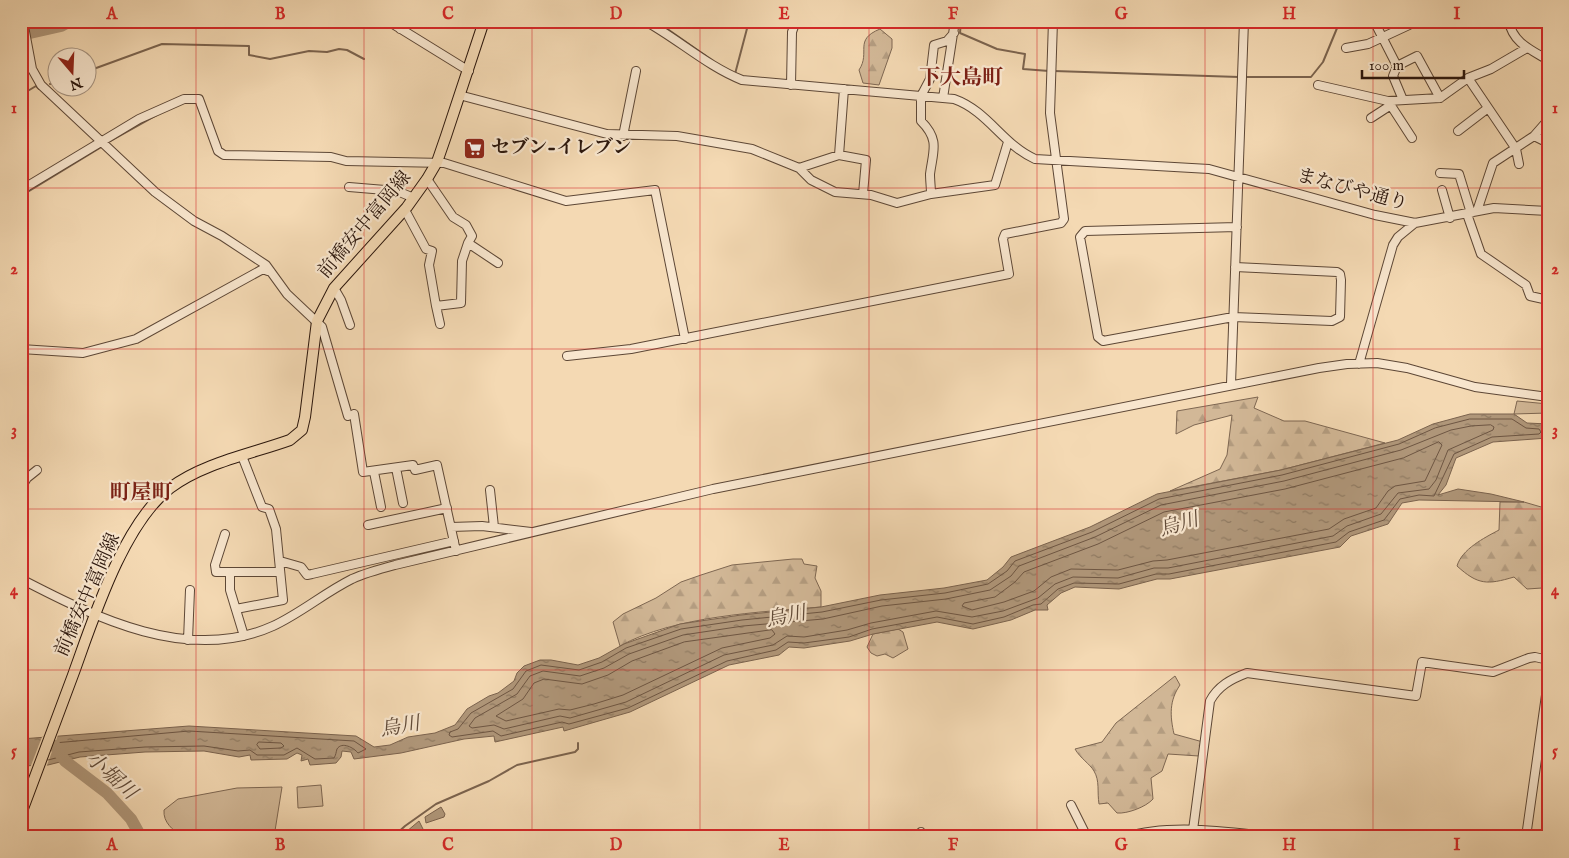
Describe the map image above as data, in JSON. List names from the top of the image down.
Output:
{
  "streets": {
    "main road": ["前橋安中富岡線"],
    "street": ["まなびや通り"]
  },
  "districts": ["下大島町", "町屋町"],
  "water": ["烏川", "小堀川"],
  "places": {
    "supermarket": ["セブン-イレブン"]
  },
  "scale_bar": "100 m",
  "north": "bottom",
  "grid": {
    "columns": [
      "A",
      "B",
      "C",
      "D",
      "E",
      "F",
      "G",
      "H",
      "I"
    ],
    "rows": [
      "1",
      "2",
      "3",
      "4",
      "5"
    ]
  }
}
